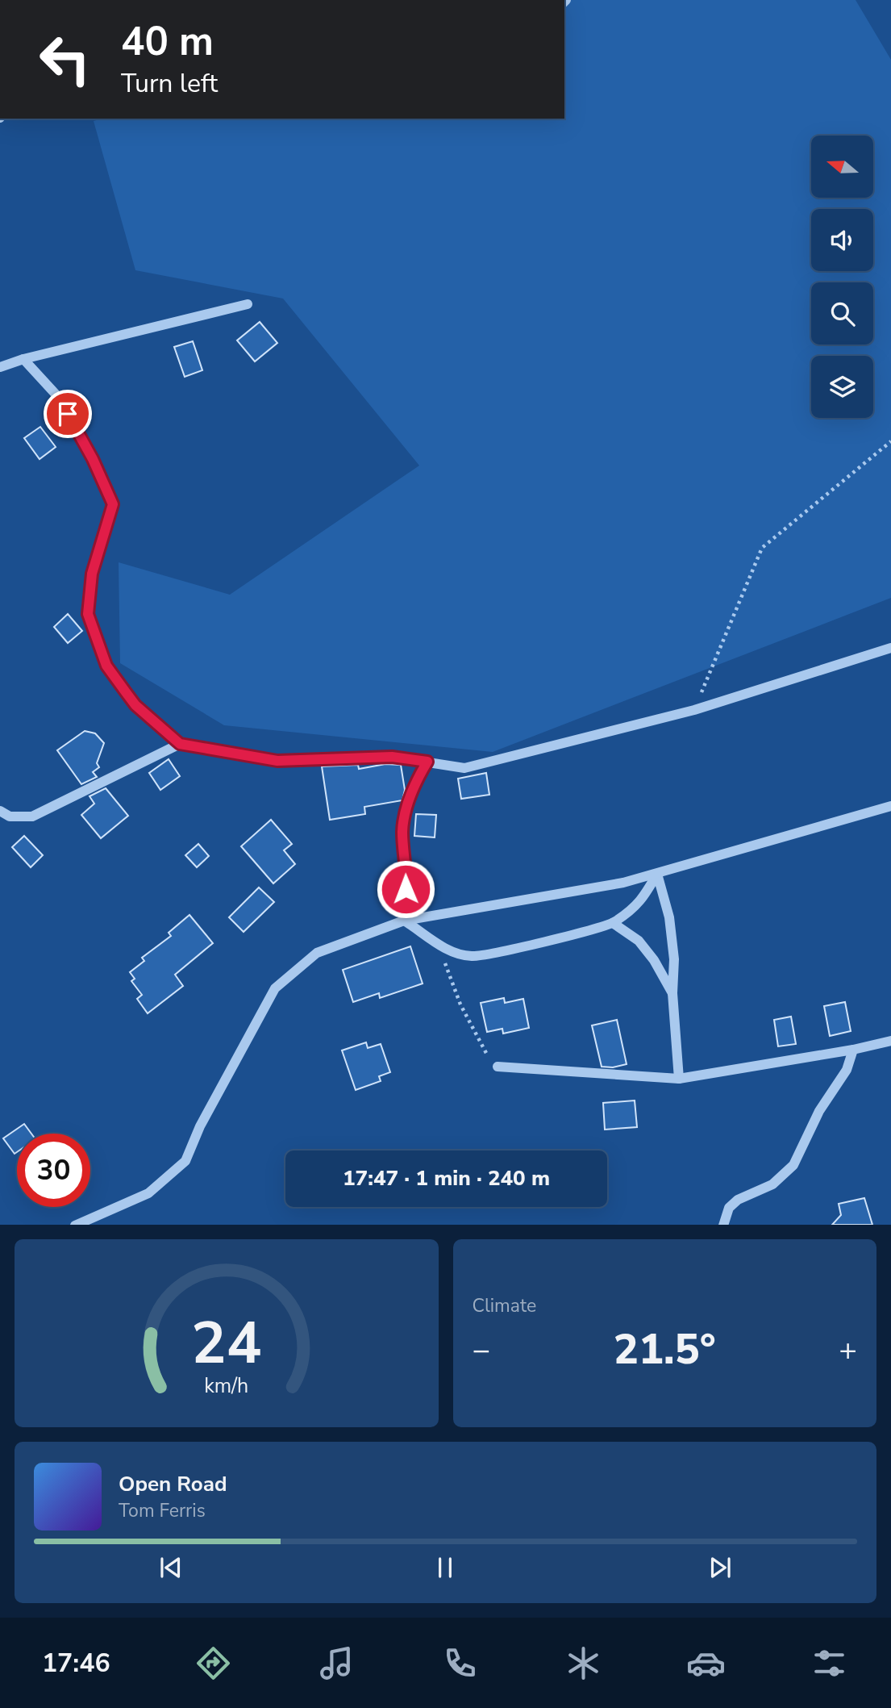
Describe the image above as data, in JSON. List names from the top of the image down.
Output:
{
  "north": "left",
  "page": {
    "turn": ["40 m", "Turn left"],
    "limit": "30",
    "trip": "17:47 · 1 min · 240 m",
    "tile": "Climate",
    "heat": ["−", "21.5°", "+"],
    "song": ["Open Road", "Tom Ferris"],
    "tabs": "17:46",
    "gauge": ["24", "km/h"]
  }
}
